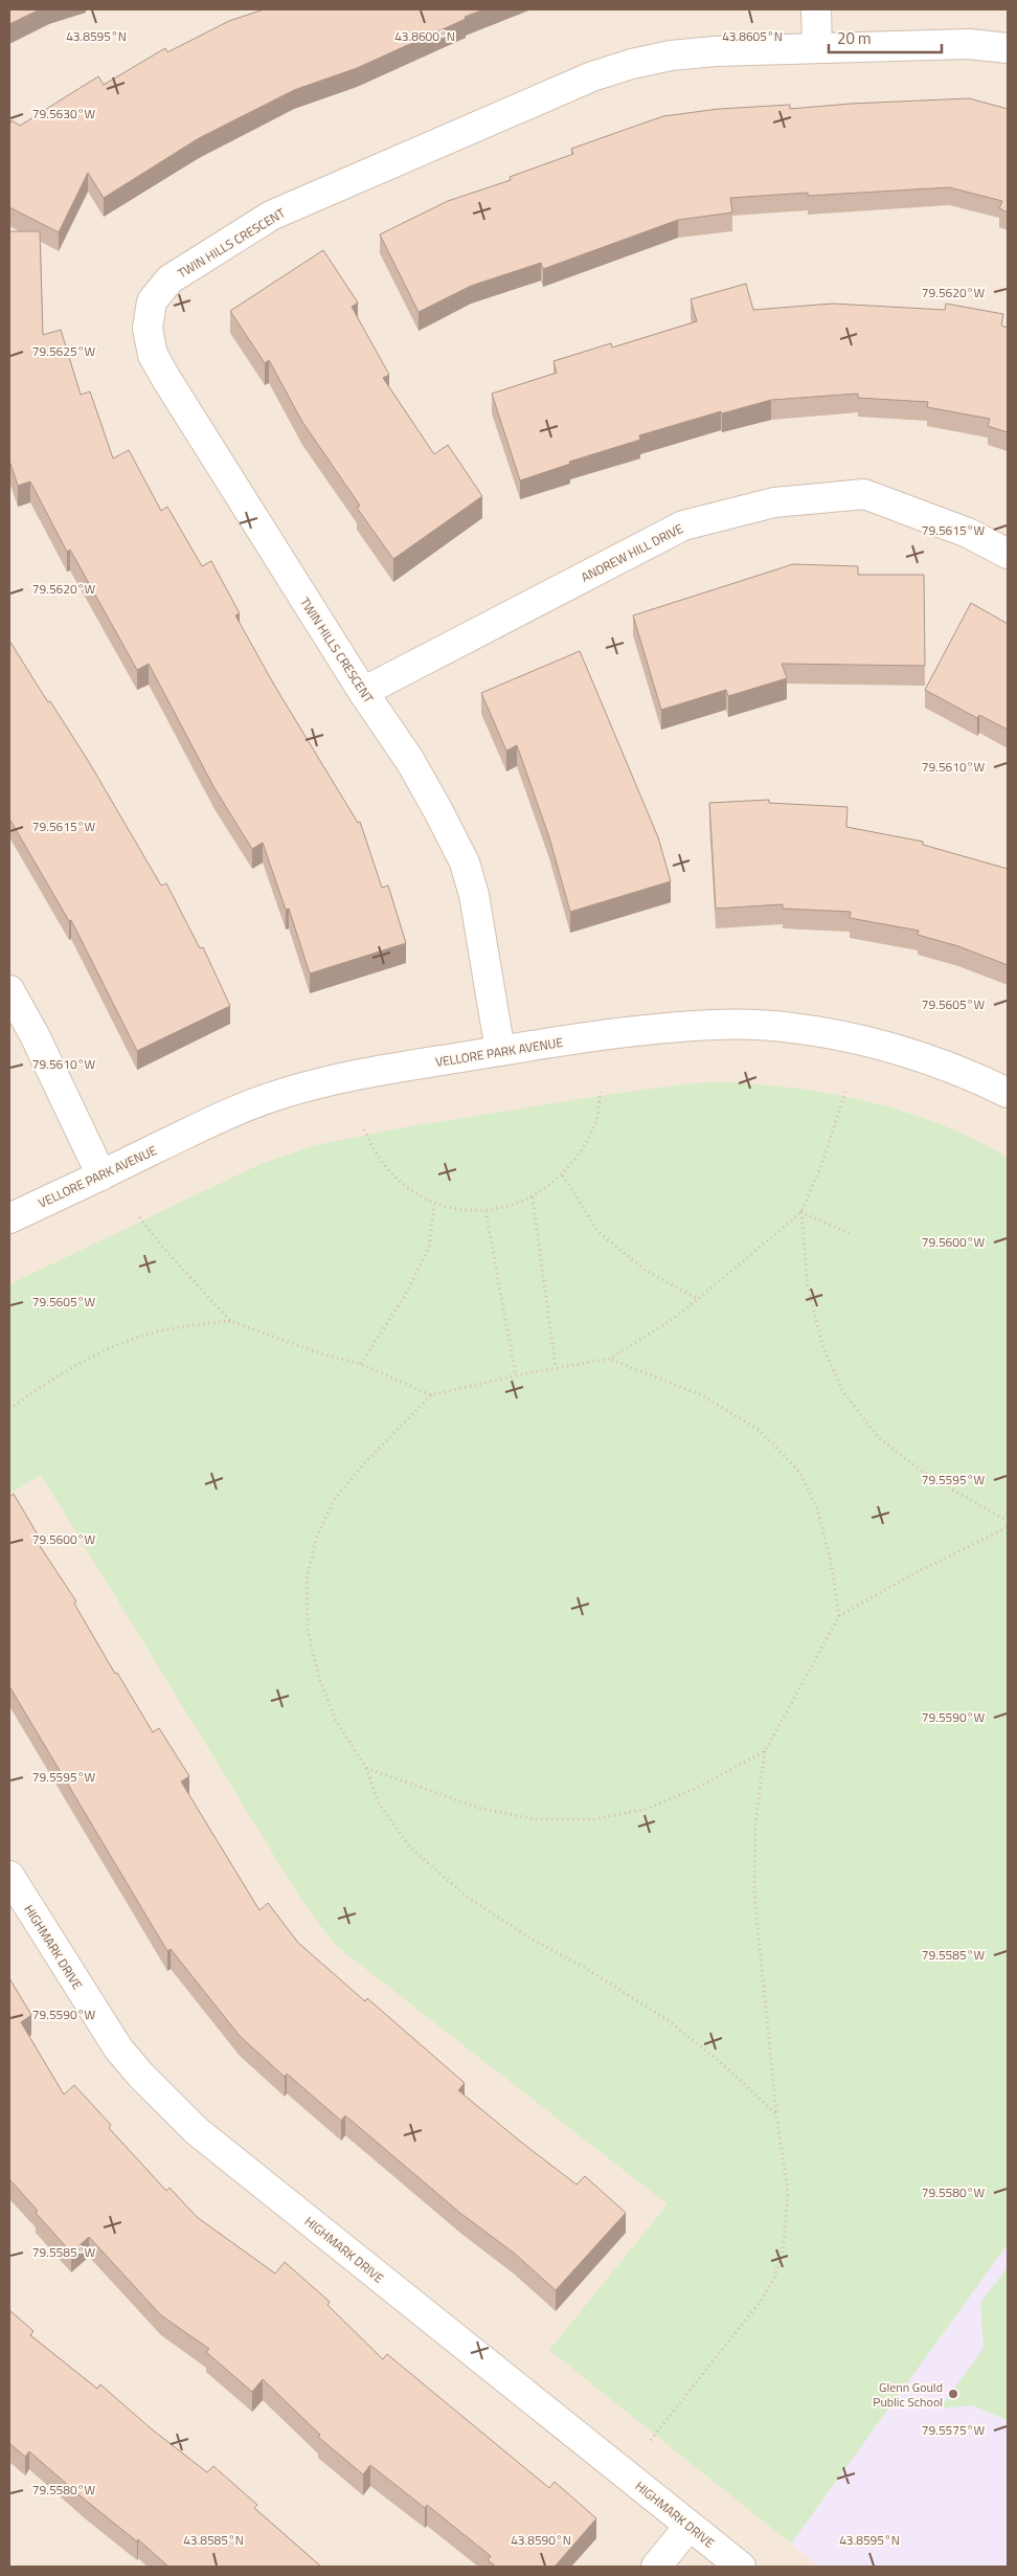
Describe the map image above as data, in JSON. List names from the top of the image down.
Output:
{
  "streets": {
    "street": [
      "TWIN HILLS CRESCENT",
      "ANDREW HILL DRIVE",
      "VELLORE PARK AVENUE",
      "HIGHMARK DRIVE"
    ]
  },
  "crossings": [
    ["TWIN HILLS CRESCENT", "ANDREW HILL DRIVE"],
    ["TWIN HILLS CRESCENT", "VELLORE PARK AVENUE"]
  ],
  "places": ["Glenn Gould Public School"],
  "scale_bar": "20 m",
  "coordinates": [
    "43.8595°N",
    "43.8600°N",
    "43.8605°N",
    "79.5630°W",
    "79.5620°W",
    "79.5625°W",
    "79.5615°W",
    "79.5610°W",
    "79.5605°W",
    "79.5600°W",
    "79.5595°W",
    "79.5590°W",
    "79.5585°W",
    "79.5580°W",
    "79.5575°W",
    "43.8585°N",
    "43.8590°N"
  ]
}
